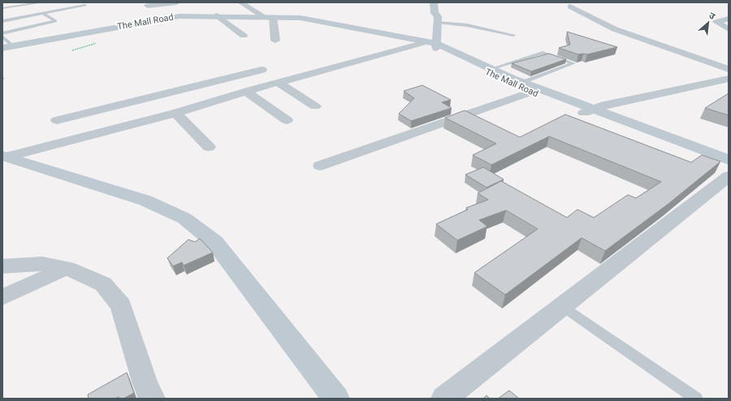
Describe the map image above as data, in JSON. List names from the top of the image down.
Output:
{
  "streets": {
    "main road": ["The Mall Road"]
  },
  "north": "top right"
}
